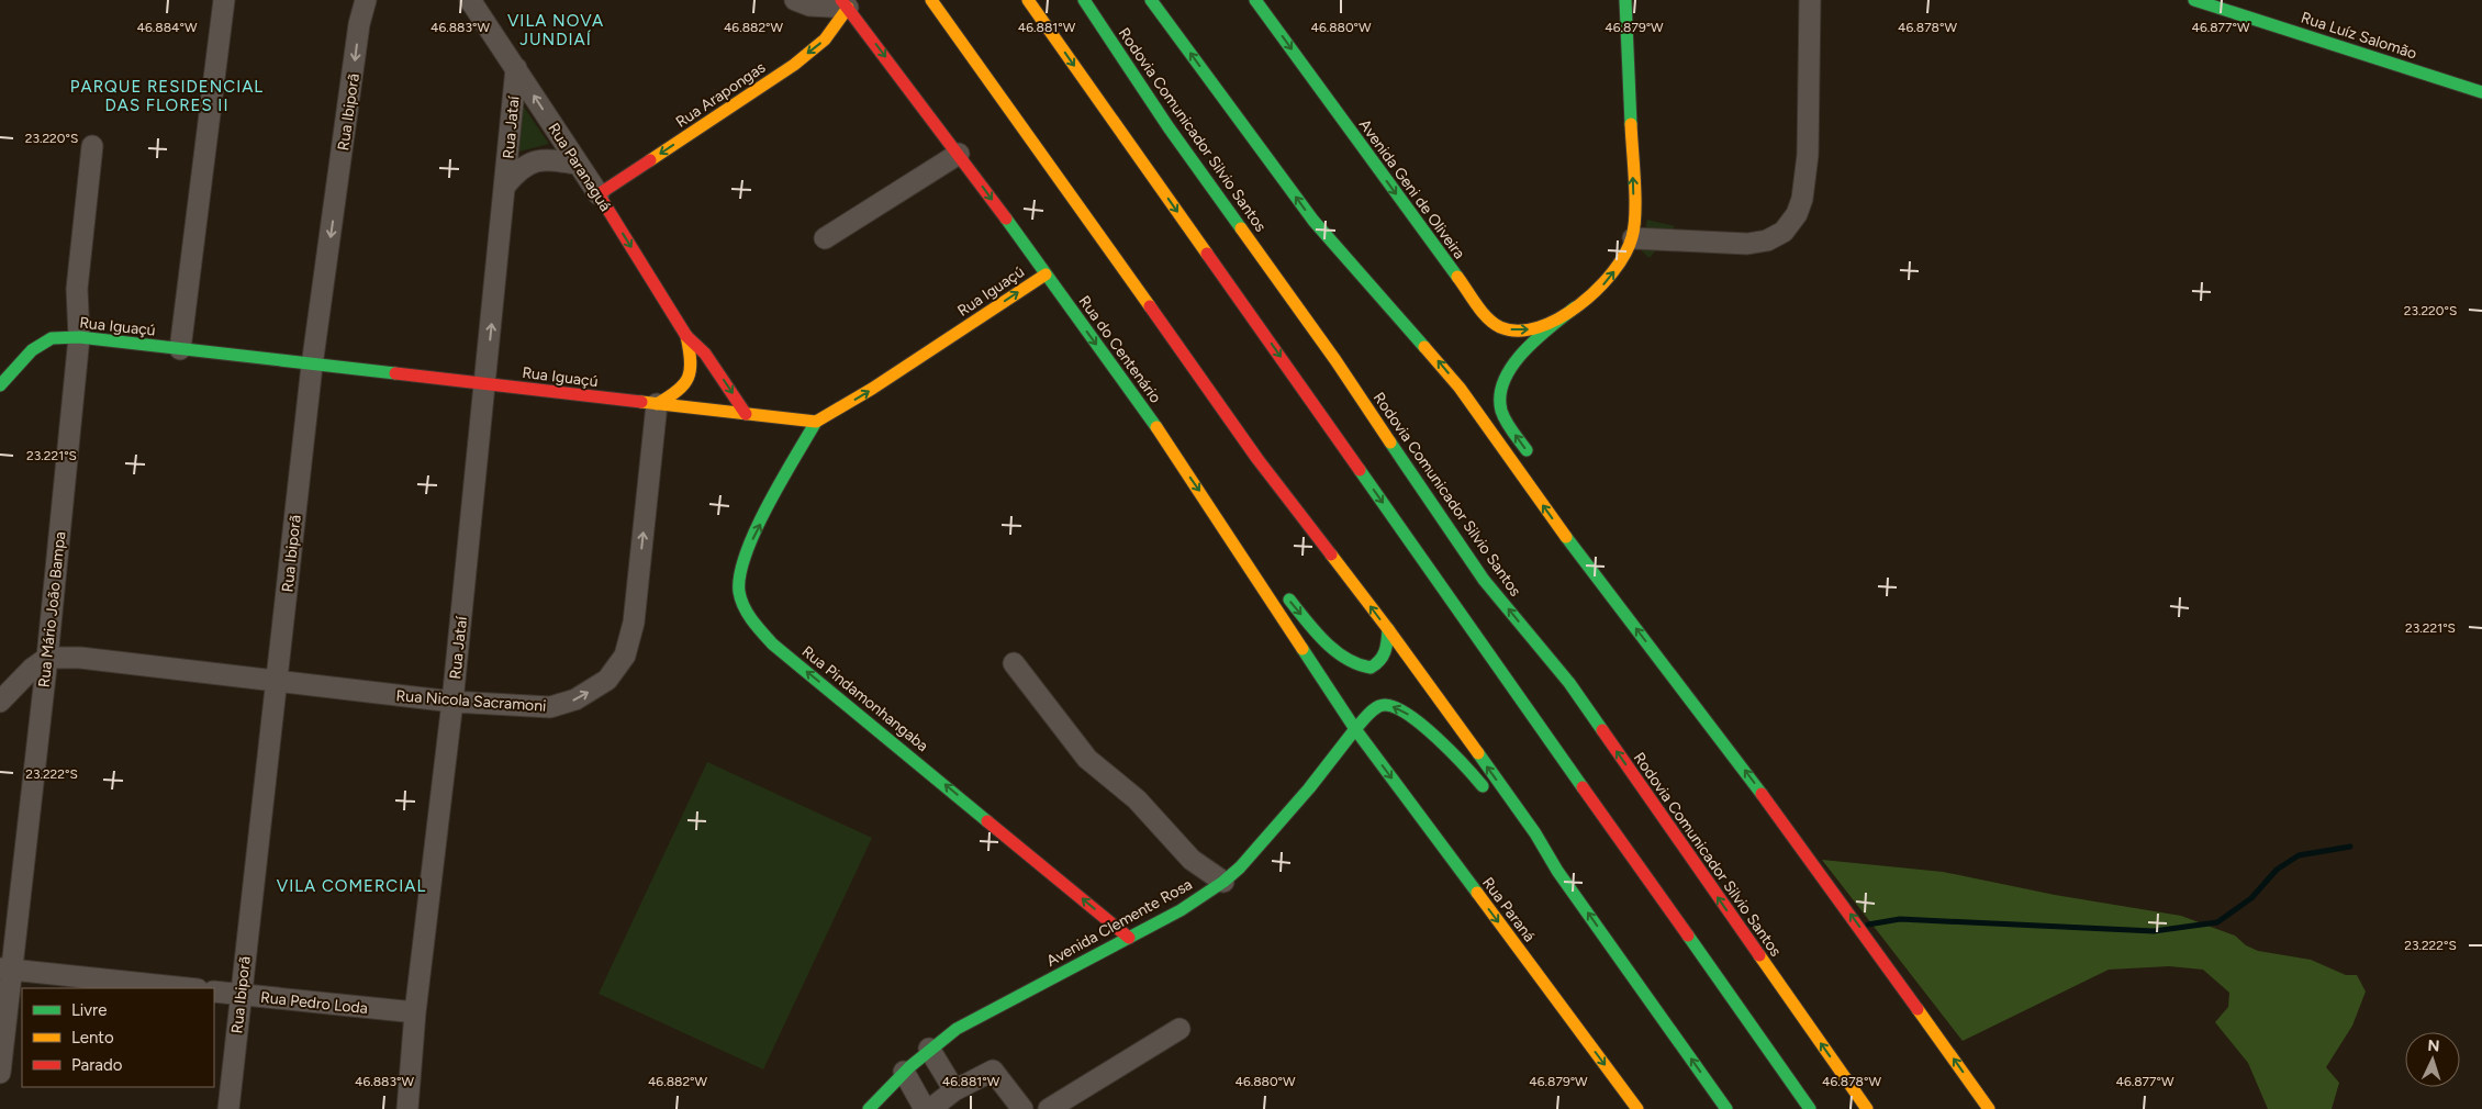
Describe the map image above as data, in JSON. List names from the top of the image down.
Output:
{
  "streets": {
    "main road": [
      "Rua Luíz Salomão",
      "Rua Arapongas",
      "Rodovia Comunicador Silvio Santos",
      "Rua Paranaguá",
      "Avenida Geni de Oliveira",
      "Rua Iguaçú",
      "Rua do Centenário",
      "Rua Pindamonhangaba",
      "Rua Paraná",
      "Avenida Clemente Rosa"
    ],
    "street": [
      "Rua Ibiporã",
      "Rua Jataí",
      "Rua Mário João Bampa",
      "Rua Nicola Sacramoni",
      "Rua Pedro Loda"
    ]
  },
  "crossings": [
    ["Rua Arapongas", "Rua Paranaguá"],
    ["Rua Arapongas", "Rua do Centenário"],
    ["Rua Ibiporã", "Rua Iguaçú"],
    ["Rua Ibiporã", "Rua Nicola Sacramoni"],
    ["Rua Ibiporã", "Rua Pedro Loda"],
    ["Rua Jataí", "Rua Paranaguá"],
    ["Rua Jataí", "Rua Iguaçú"],
    ["Rua Jataí", "Rua Nicola Sacramoni"],
    ["Rua Jataí", "Rua Pedro Loda"],
    ["Rua Paranaguá", "Rua Iguaçú"],
    ["Rua Paranaguá", "Rua Nicola Sacramoni"],
    ["Rua Iguaçú", "Rua do Centenário"],
    ["Rua Iguaçú", "Rua Mário João Bampa"],
    ["Rua Iguaçú", "Rua Pindamonhangaba"],
    ["Rua Iguaçú", "Rua Nicola Sacramoni"],
    ["Rua do Centenário", "Rua Paraná"],
    ["Rua do Centenário", "Avenida Clemente Rosa"],
    ["Rua Mário João Bampa", "Rua Nicola Sacramoni"],
    ["Rua Pindamonhangaba", "Avenida Clemente Rosa"],
    ["Rua Paraná", "Avenida Clemente Rosa"]
  ],
  "one_way": ["Rua Arapongas", "Rua Pindamonhangaba", "Rua Nicola Sacramoni"],
  "districts": ["VILA NOVA JUNDIAÍ", "PARQUE RESIDENCIAL DAS FLORES II", "VILA COMERCIAL"],
  "legend": ["Livre", "Lento", "Parado"],
  "north": "top",
  "coordinates": [
    "46.884°W",
    "46.883°W",
    "46.882°W",
    "46.881°W",
    "46.880°W",
    "46.879°W",
    "46.878°W",
    "46.877°W",
    "23.220°S",
    "23.221°S",
    "23.222°S"
  ]
}
